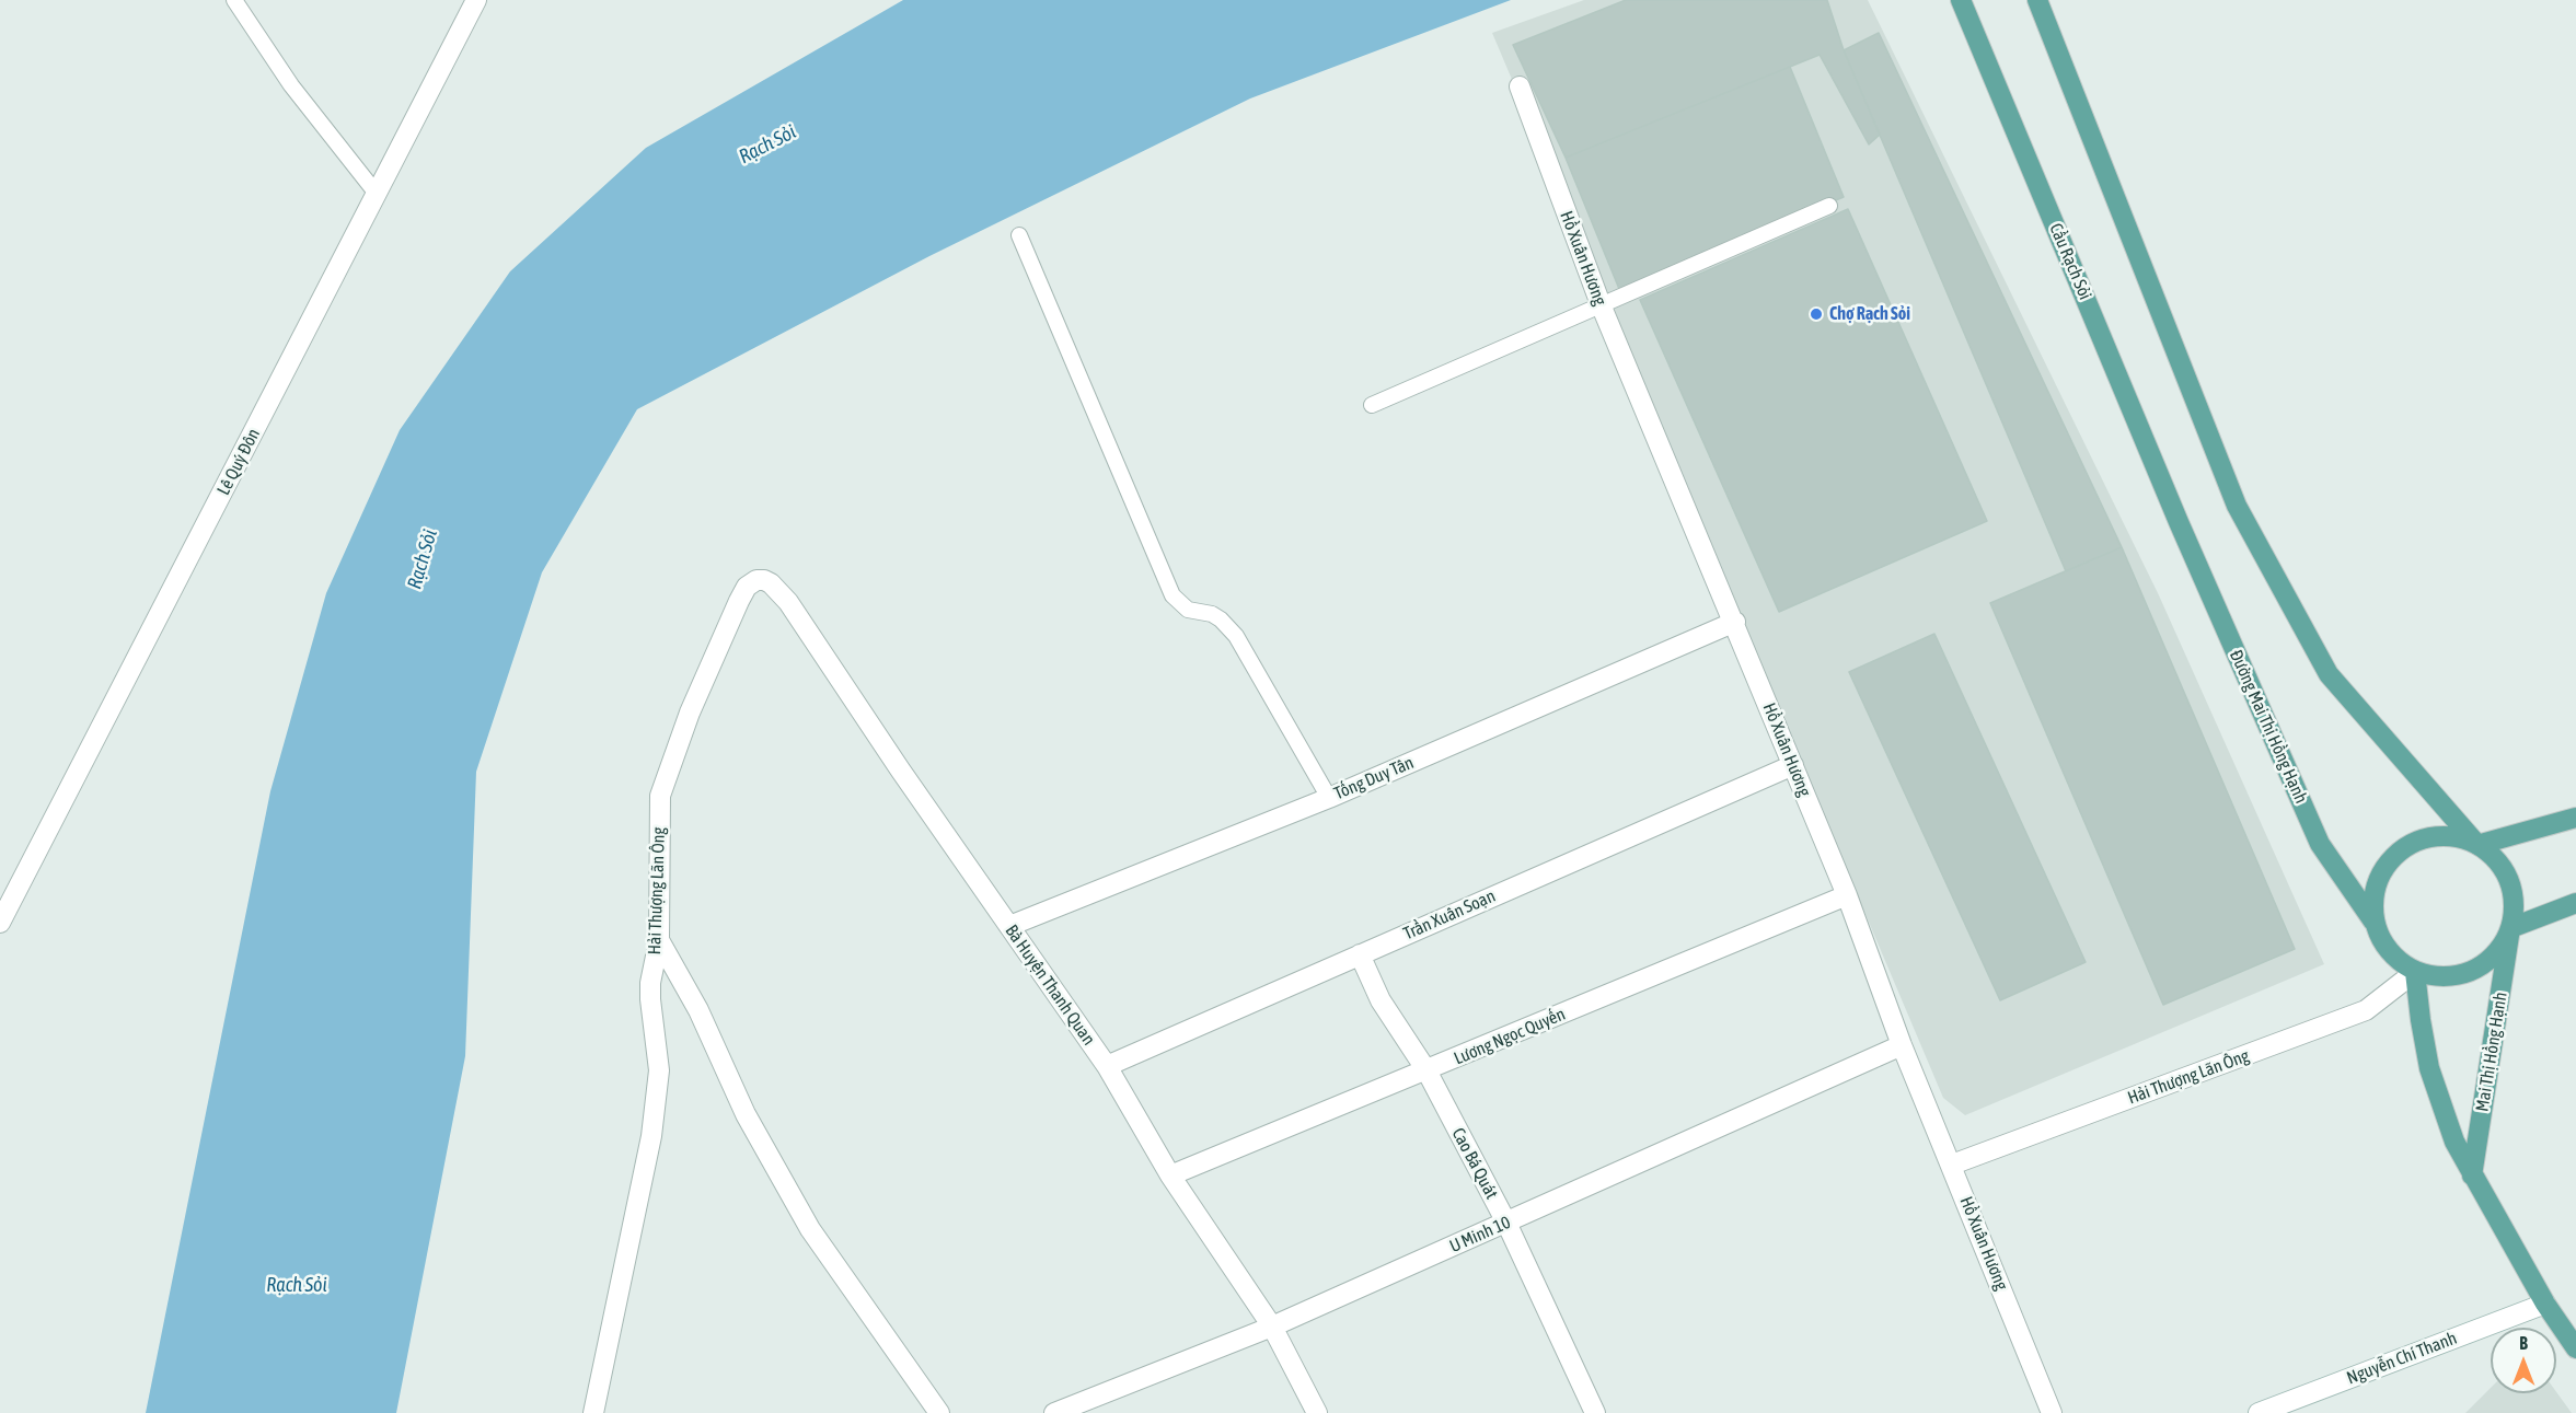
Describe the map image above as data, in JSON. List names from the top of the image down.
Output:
{
  "streets": {
    "main road": ["Cầu Rạch Sỏi", "Đường Mai Thị Hồng Hạnh", "Mai Thị Hồng Hạnh"],
    "street": [
      "Hồ Xuân Hương",
      "Lê Quý Đôn",
      "Tống Duy Tân",
      "Hải Thượng Lãn Ông",
      "Trần Xuân Soạn",
      "Bà Huyện Thanh Quan",
      "Lương Ngọc Quyến",
      "Cao Bá Quát",
      "U Minh 10",
      "Nguyễn Chí Thanh"
    ]
  },
  "crossings": [
    ["Hồ Xuân Hương", "Tống Duy Tân"],
    ["Hồ Xuân Hương", "Hải Thượng Lãn Ông"],
    ["Hồ Xuân Hương", "Trần Xuân Soạn"],
    ["Hồ Xuân Hương", "Lương Ngọc Quyến"],
    ["Hồ Xuân Hương", "U Minh 10"],
    ["Cầu Rạch Sỏi", "Đường Mai Thị Hồng Hạnh"],
    ["Đường Mai Thị Hồng Hạnh", "Hải Thượng Lãn Ông"],
    ["Đường Mai Thị Hồng Hạnh", "Mai Thị Hồng Hạnh"],
    ["Tống Duy Tân", "Bà Huyện Thanh Quan"],
    ["Hải Thượng Lãn Ông", "Bà Huyện Thanh Quan"],
    ["Hải Thượng Lãn Ông", "Mai Thị Hồng Hạnh"],
    ["Trần Xuân Soạn", "Bà Huyện Thanh Quan"],
    ["Trần Xuân Soạn", "Cao Bá Quát"],
    ["Bà Huyện Thanh Quan", "Lương Ngọc Quyến"],
    ["Bà Huyện Thanh Quan", "U Minh 10"],
    ["Lương Ngọc Quyến", "Cao Bá Quát"],
    ["Cao Bá Quát", "U Minh 10"]
  ],
  "water": ["Rạch Sỏi"],
  "places": ["Chợ Rạch Sỏi"],
  "north": "top"
}
